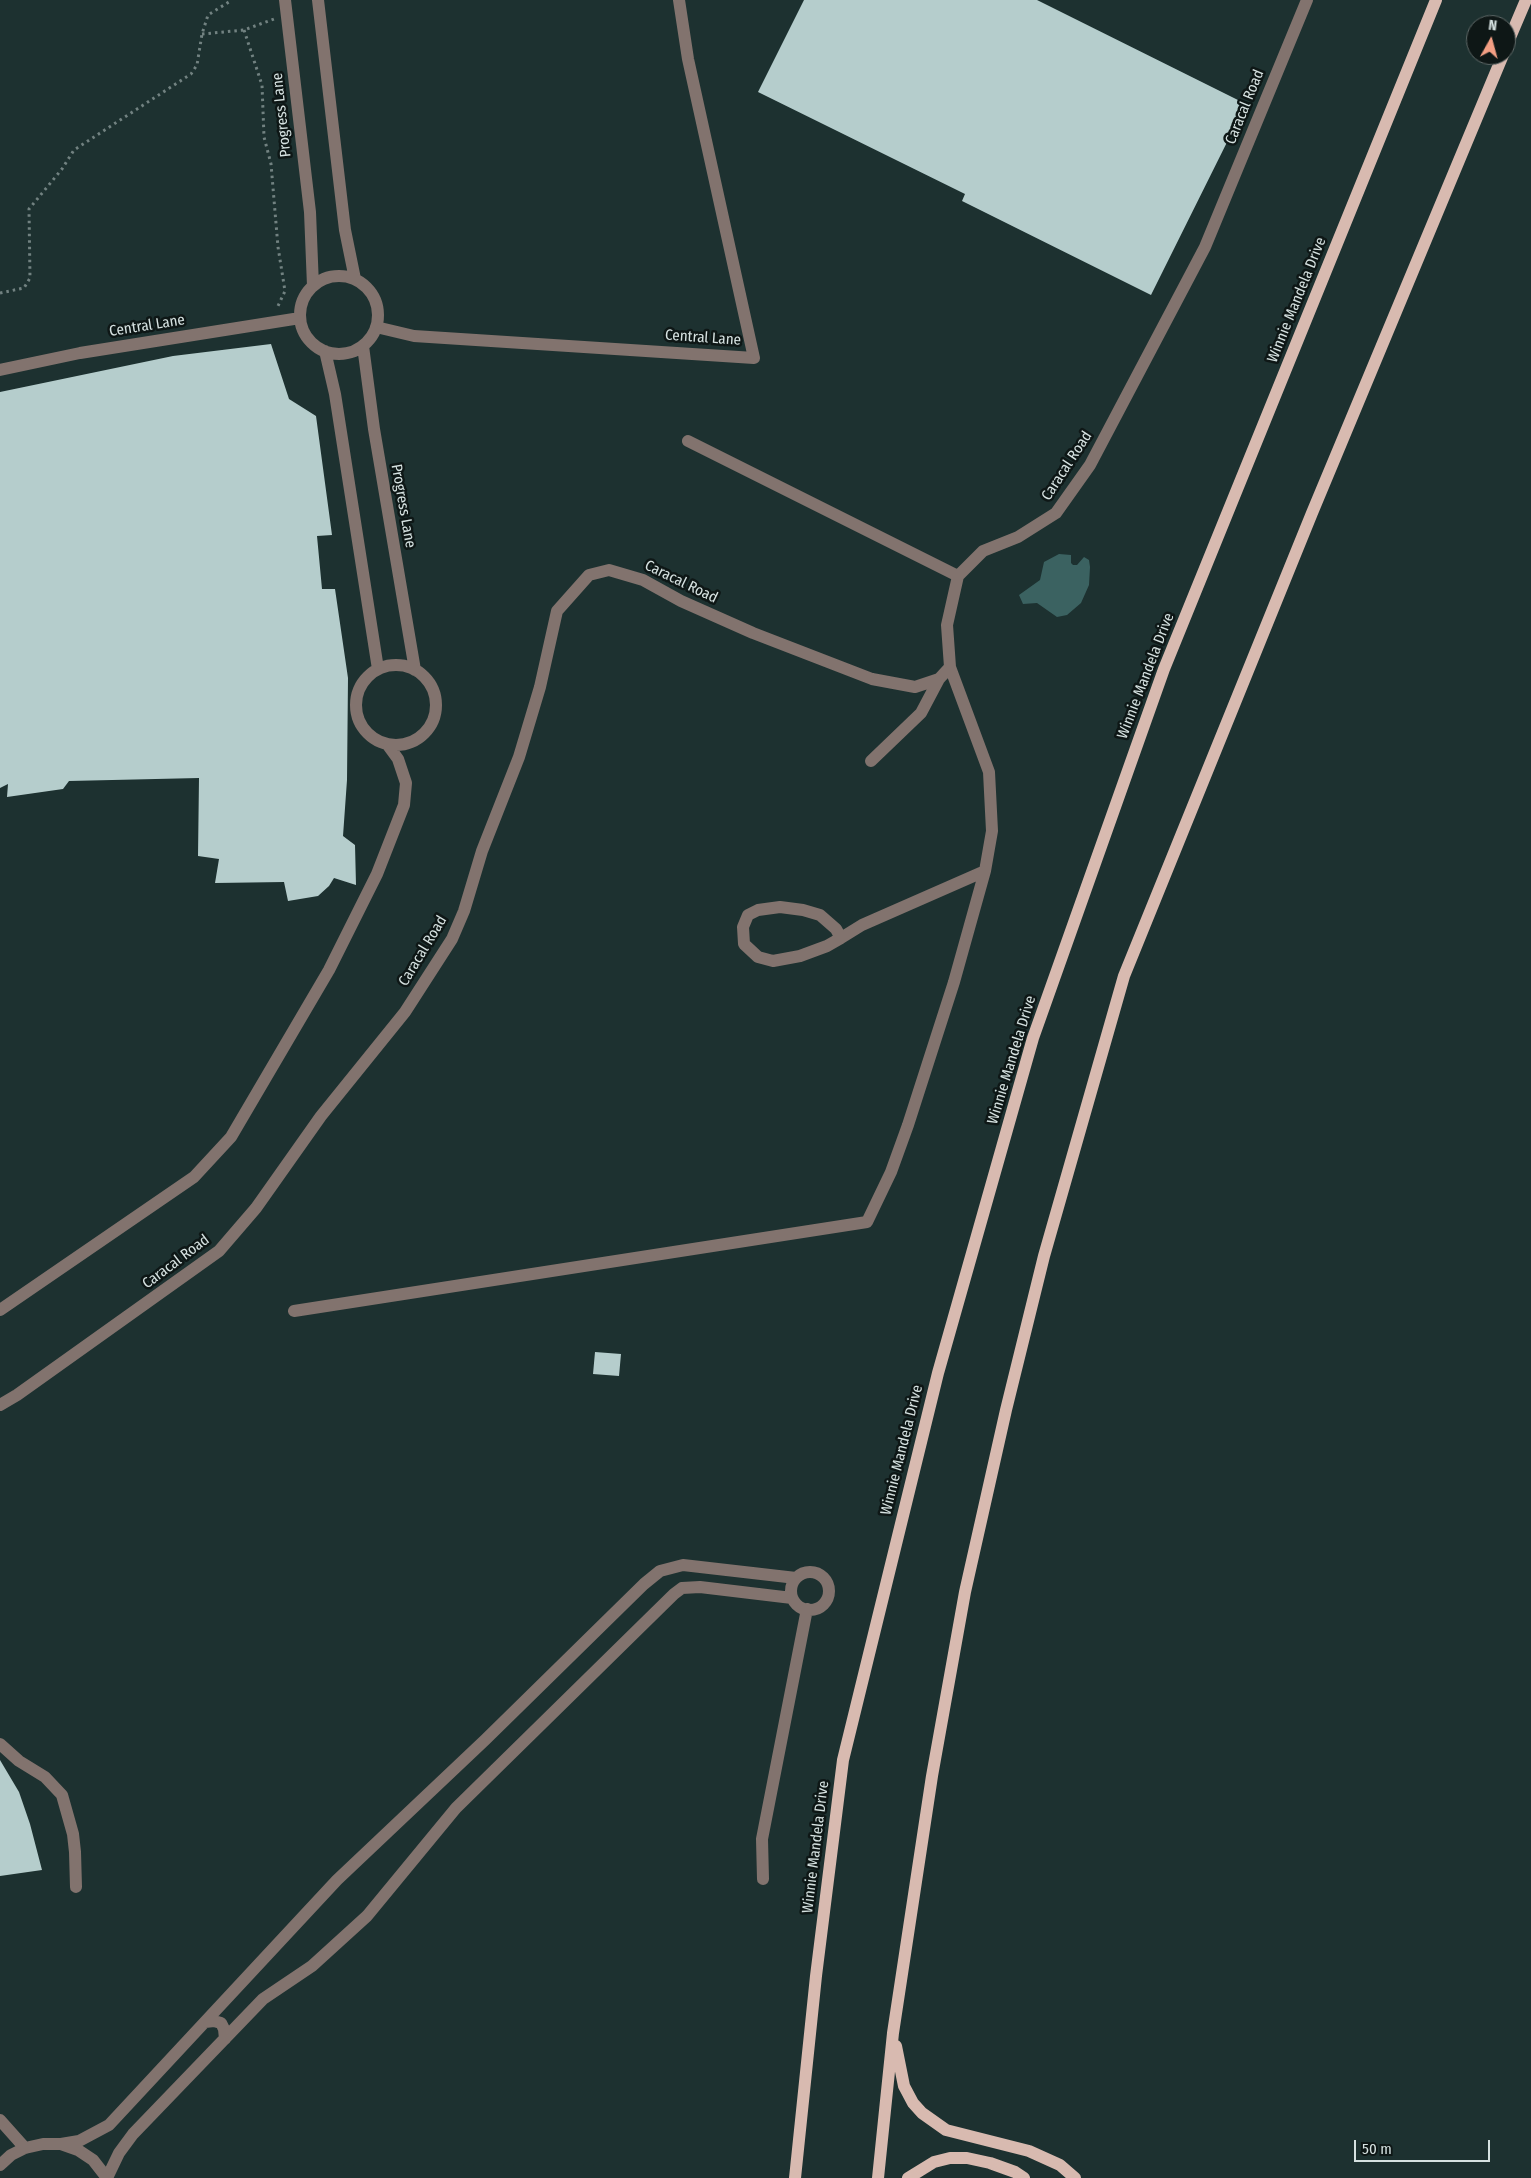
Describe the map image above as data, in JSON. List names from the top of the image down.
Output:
{
  "streets": {
    "main road": ["Winnie Mandela Drive"],
    "street": ["Caracal Road", "Progress Lane", "Central Lane"]
  },
  "crossings": [
    ["Progress Lane", "Central Lane"]
  ],
  "scale_bar": "50 m",
  "north": "top"
}
